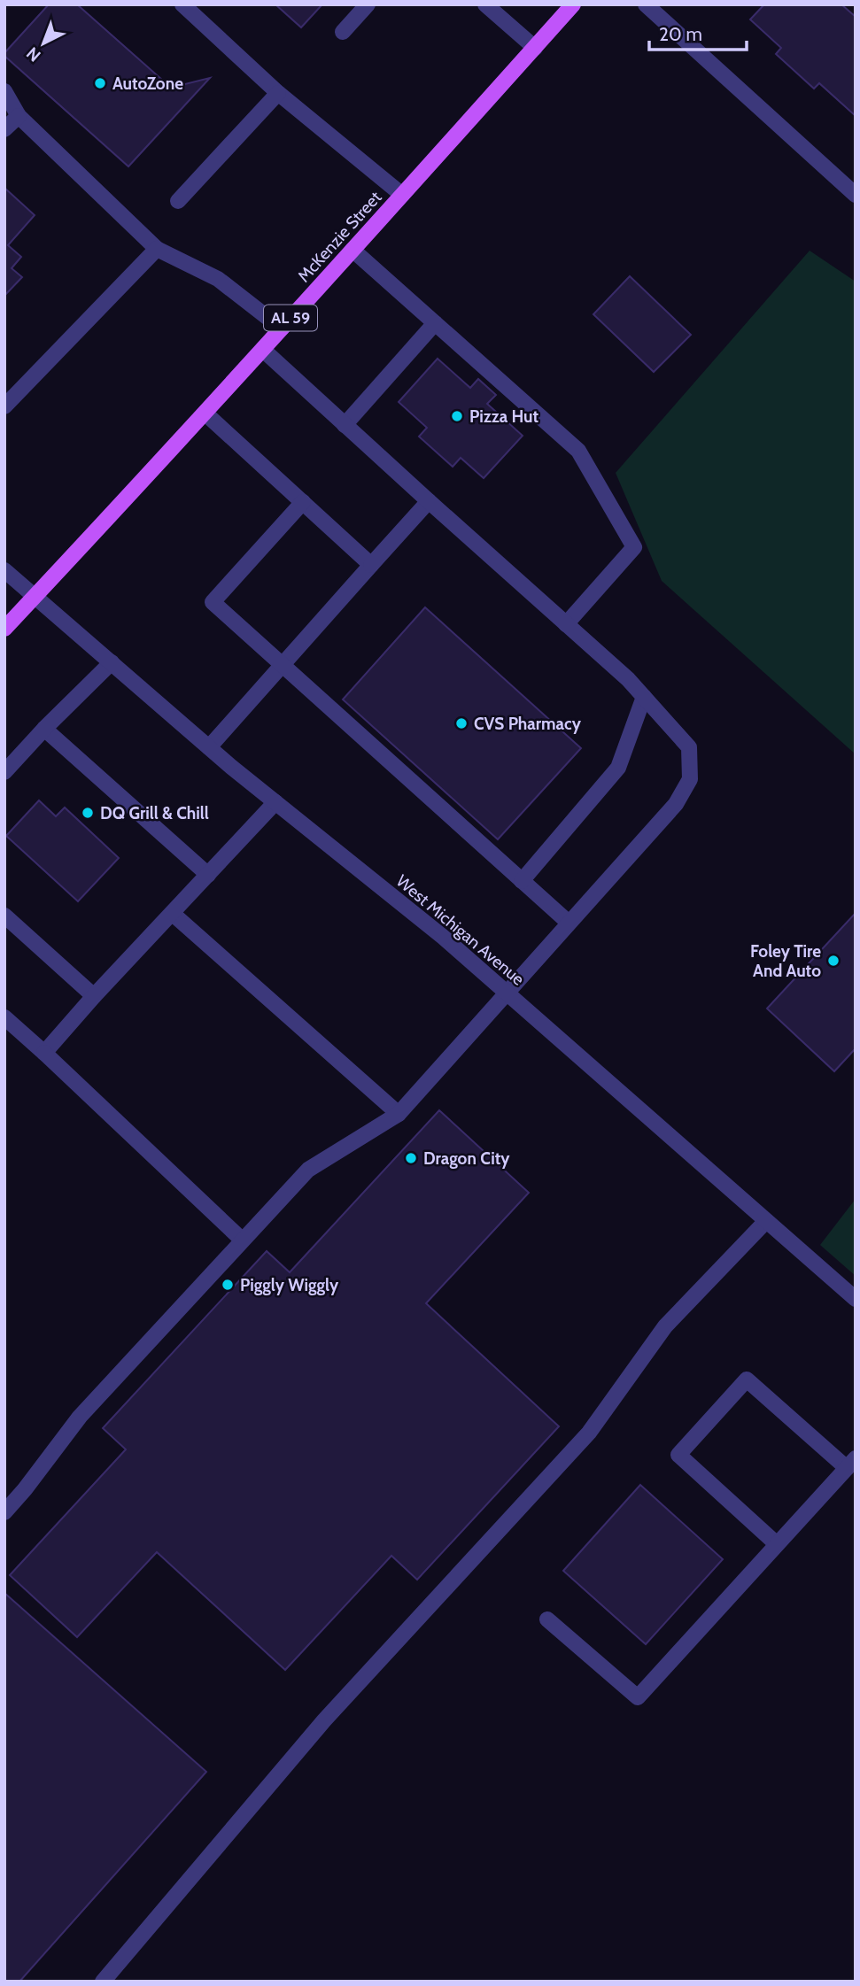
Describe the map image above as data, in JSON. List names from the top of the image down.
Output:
{
  "streets": {
    "main road": ["McKenzie Street", "AL 59"],
    "street": ["West Michigan Avenue"]
  },
  "crossings": [
    ["McKenzie Street", "West Michigan Avenue"]
  ],
  "places": [
    "AutoZone",
    "Pizza Hut",
    "CVS Pharmacy",
    "DQ Grill & Chill",
    "Foley Tire And Auto",
    "Dragon City",
    "Piggly Wiggly"
  ],
  "scale_bar": "20 m",
  "north": "bottom left"
}
